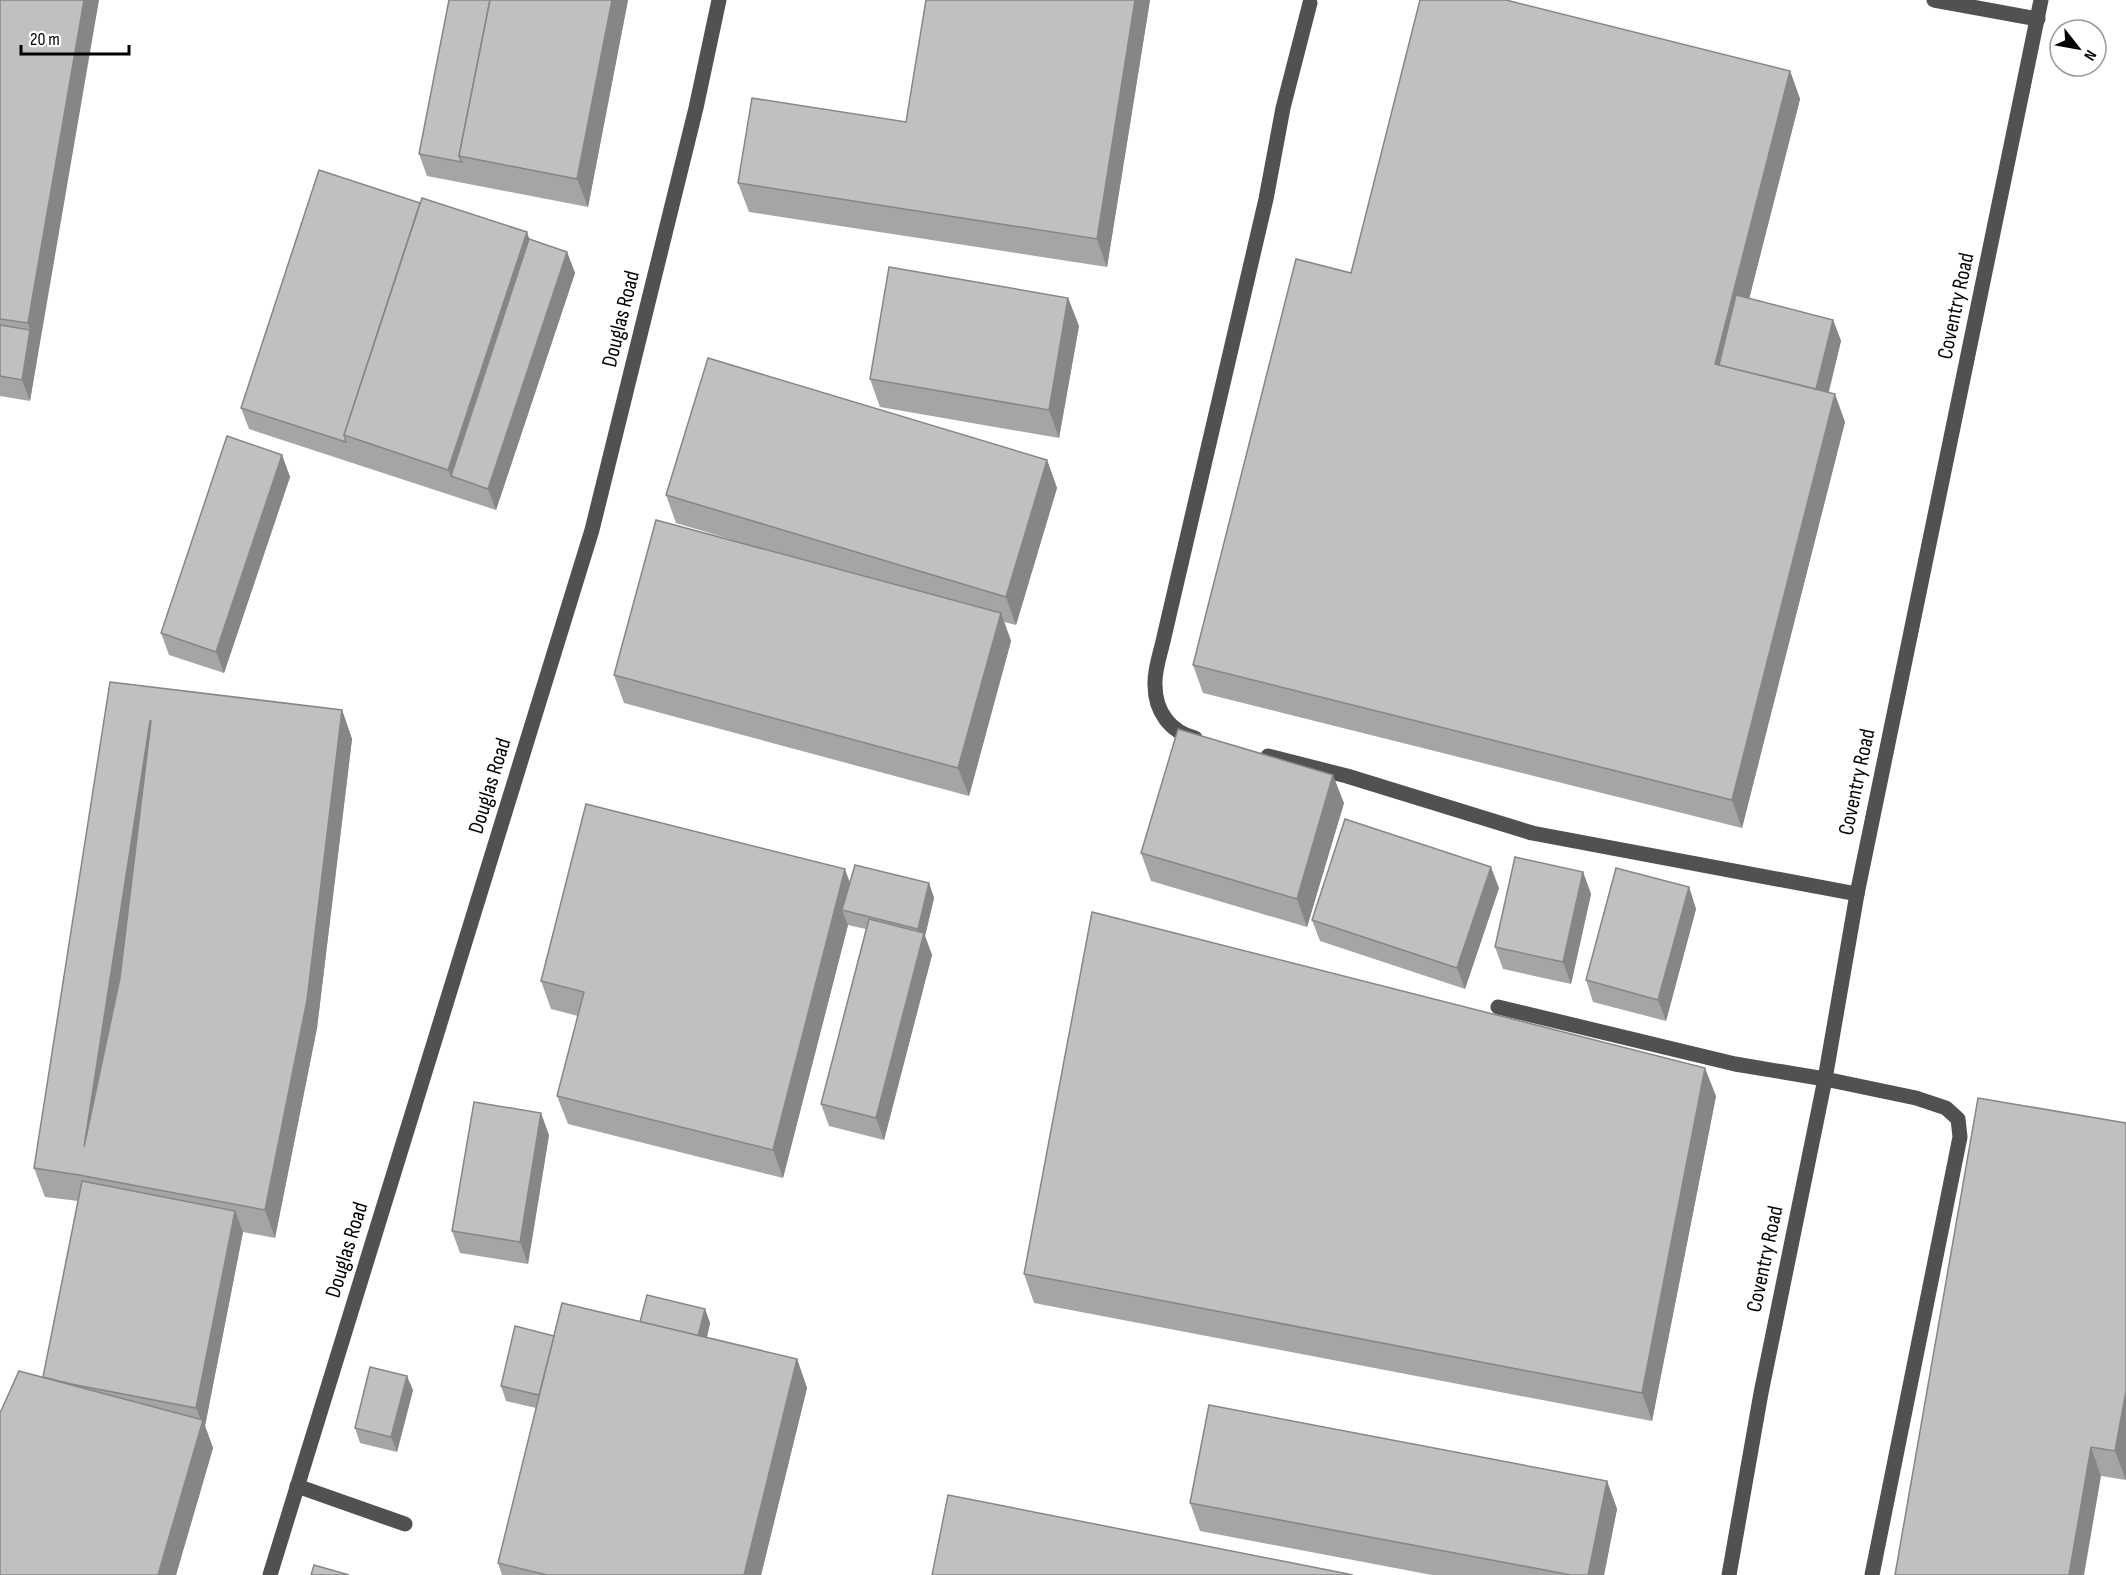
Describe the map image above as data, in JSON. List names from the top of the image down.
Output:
{
  "streets": {
    "street": ["Coventry Road", "Douglas Road"]
  },
  "scale_bar": "20 m",
  "north": "bottom right"
}
